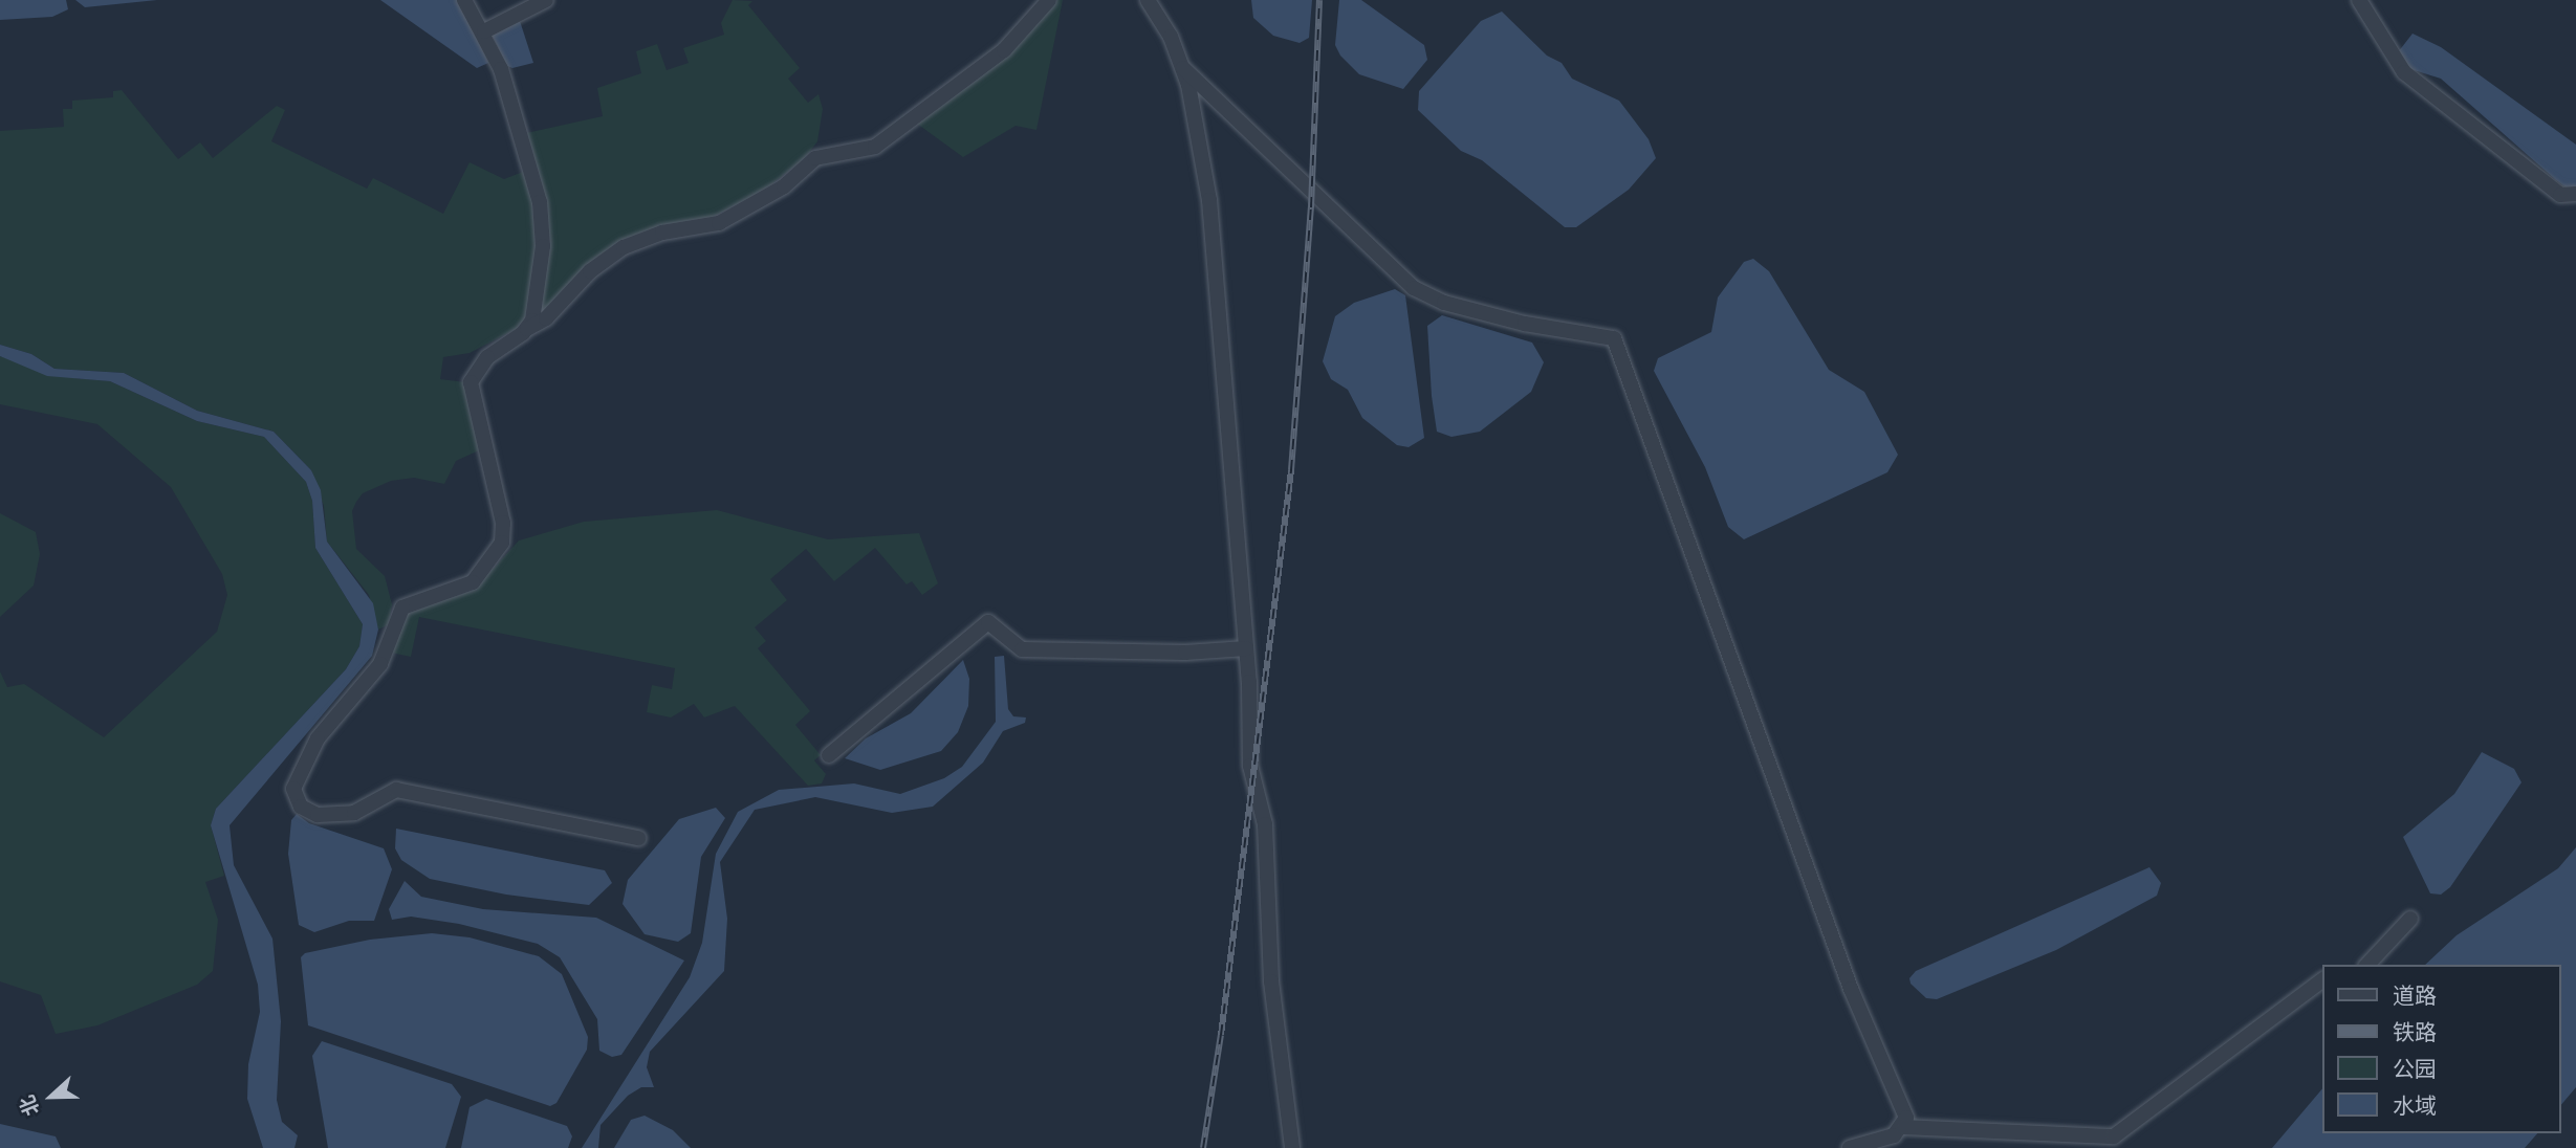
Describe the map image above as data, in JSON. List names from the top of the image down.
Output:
{
  "legend": [
    "道路",
    "铁路",
    "公园",
    "水域"
  ],
  "north": "left"
}
